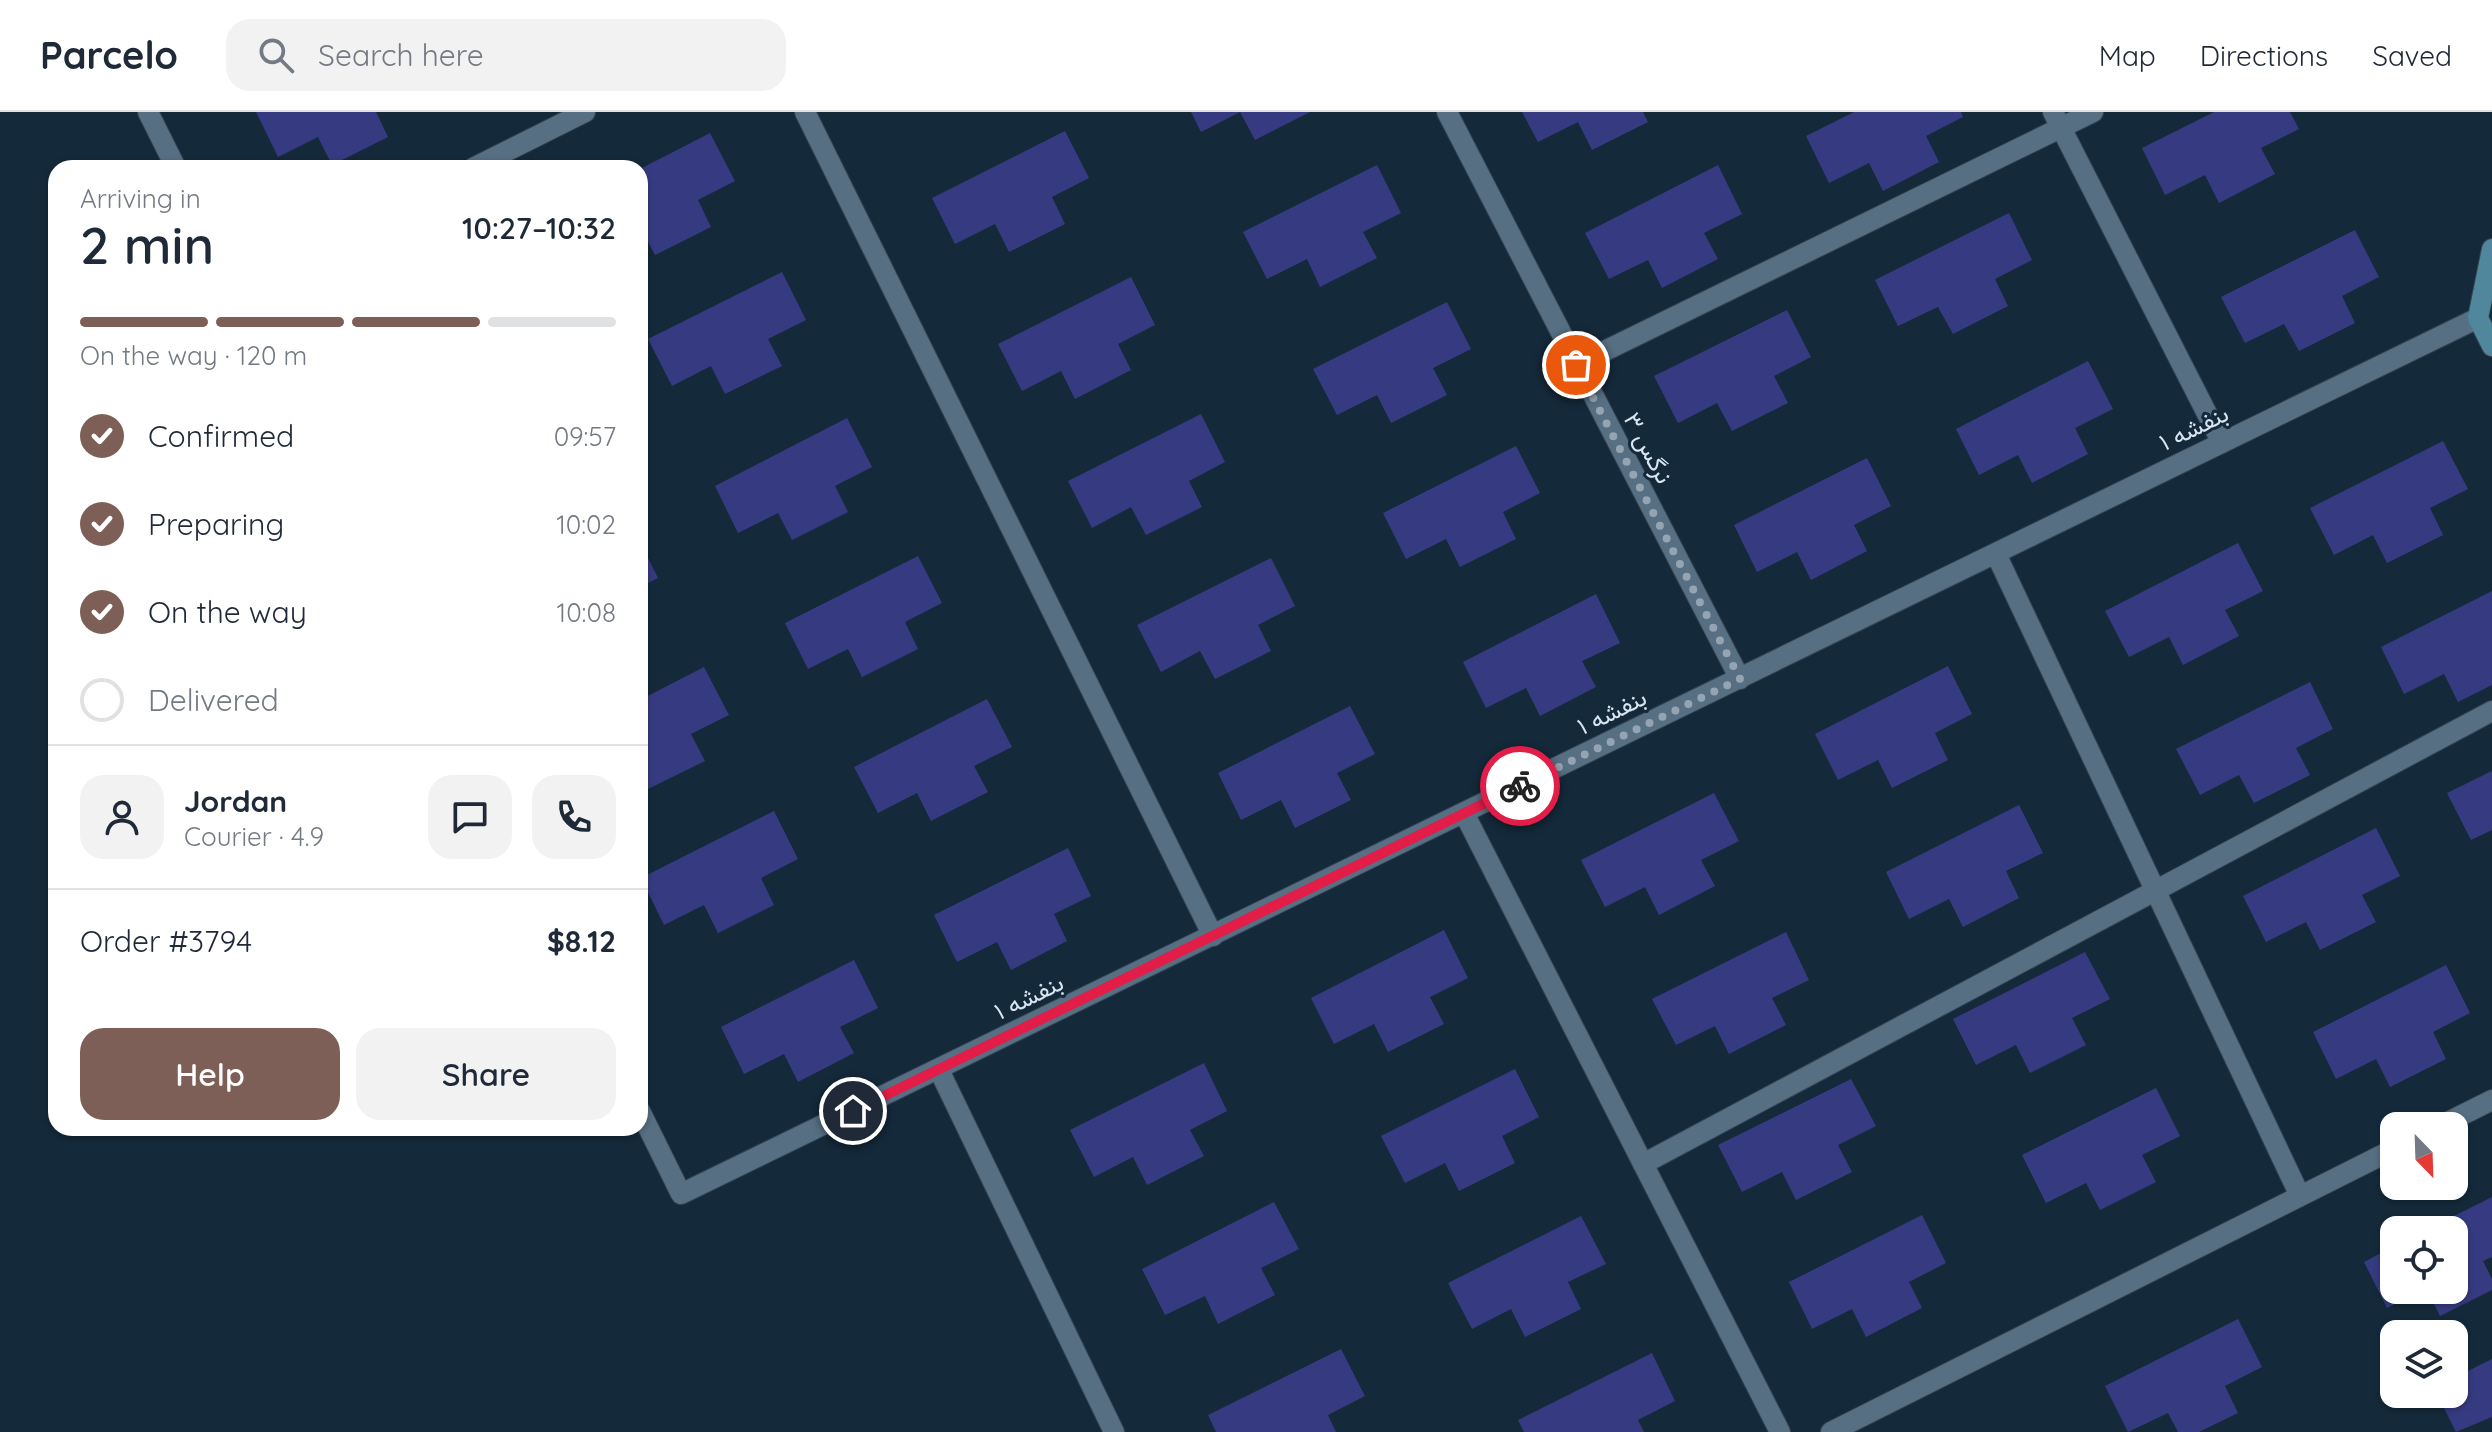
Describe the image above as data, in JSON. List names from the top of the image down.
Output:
{
  "streets": {
    "street": ["بنفشه ۱", "نرگس ۳"]
  },
  "crossings": [
    ["بنفشه ۱", "نرگس ۳"]
  ],
  "north": "bottom right",
  "page": {
    "header": "Parcelo",
    "search": "Search here",
    "nav": ["Map", "Directions", "Saved"],
    "heading": ["2 min", "Arriving in", "10:27–10:32"],
    "panel": [
      "Jordan",
      "Courier · 4.9",
      "Order #3794",
      "$8.12"
    ],
    "bar": "On the way · 120 m",
    "list": [
      ["Confirmed", "09:57"],
      ["Preparing", "10:02"],
      ["On the way", "10:08"],
      "Delivered"
    ],
    "buttons": ["Help", "Share"]
  }
}
